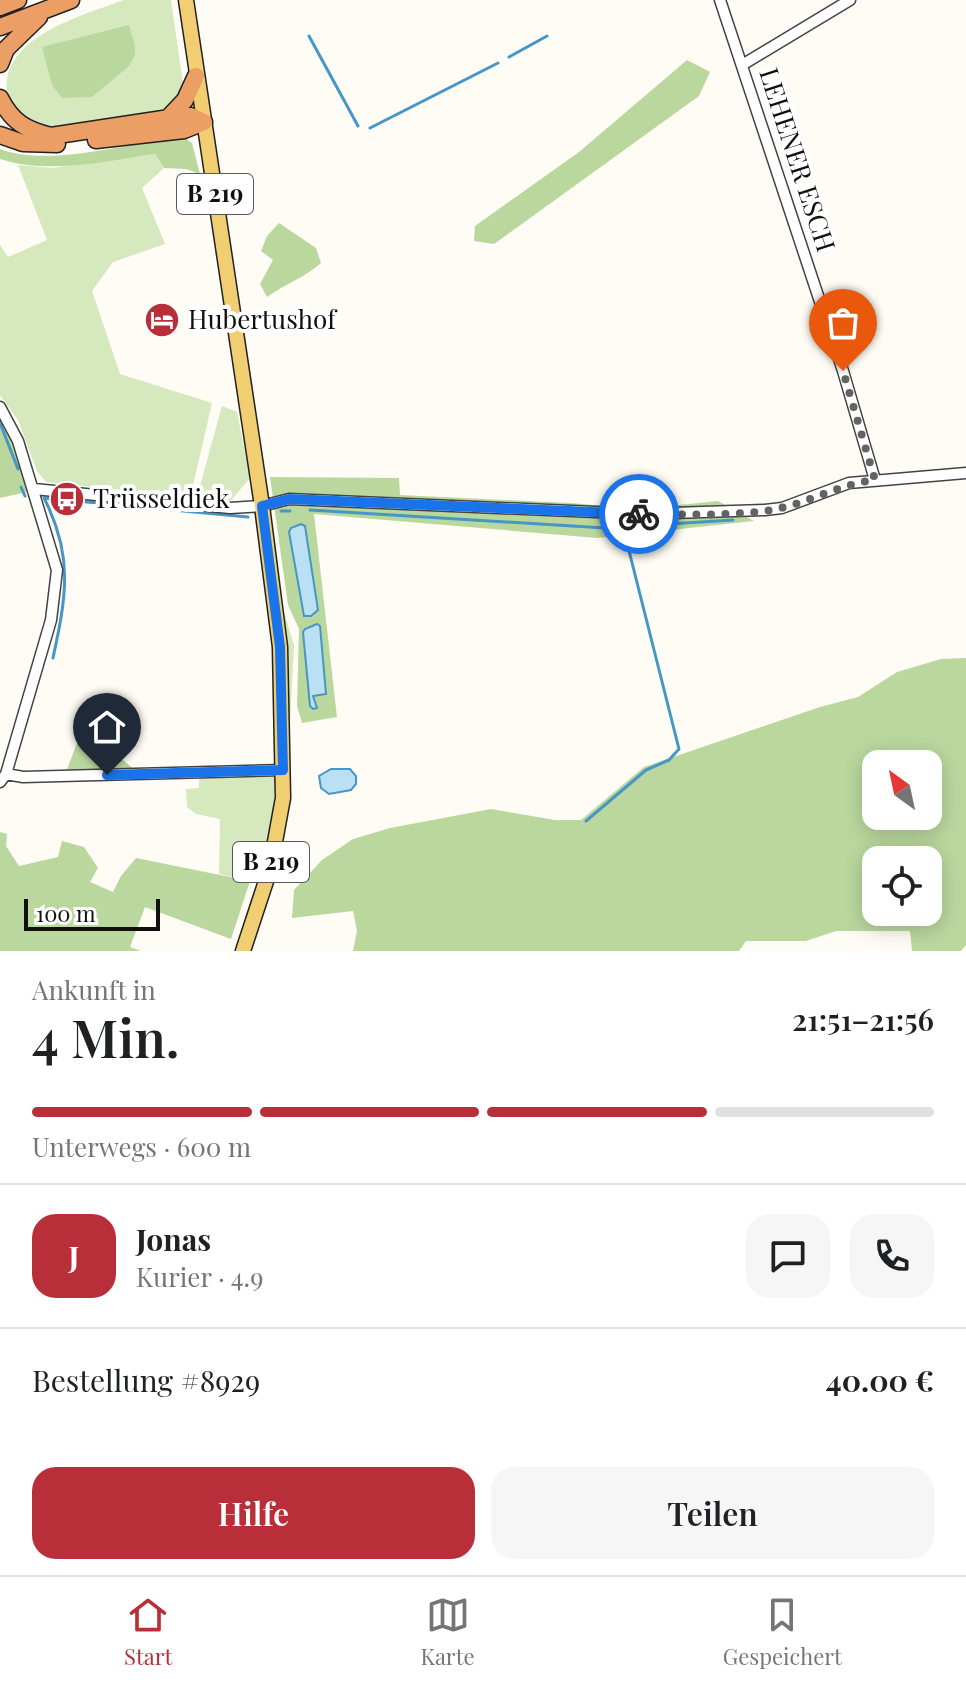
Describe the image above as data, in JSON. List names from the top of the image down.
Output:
{
  "streets": {
    "main road": ["B 219"],
    "street": ["LEHENER ESCH"]
  },
  "places": {
    "hotel": ["Hubertushof"],
    "bus stop": ["Trüsseldiek"]
  },
  "scale_bar": "100 m",
  "north": "top left",
  "page": {
    "scale": "100 m",
    "heading": ["4 Min.", "Ankunft in", "21:51–21:56"],
    "panel": [
      "Jonas",
      "Kurier · 4.9",
      "Bestellung #8929",
      "40.00 €"
    ],
    "bar": "Unterwegs · 600 m",
    "round": "J",
    "buttons": ["Hilfe", "Teilen"],
    "tabs": ["Start", "Karte", "Gespeichert"]
  }
}
